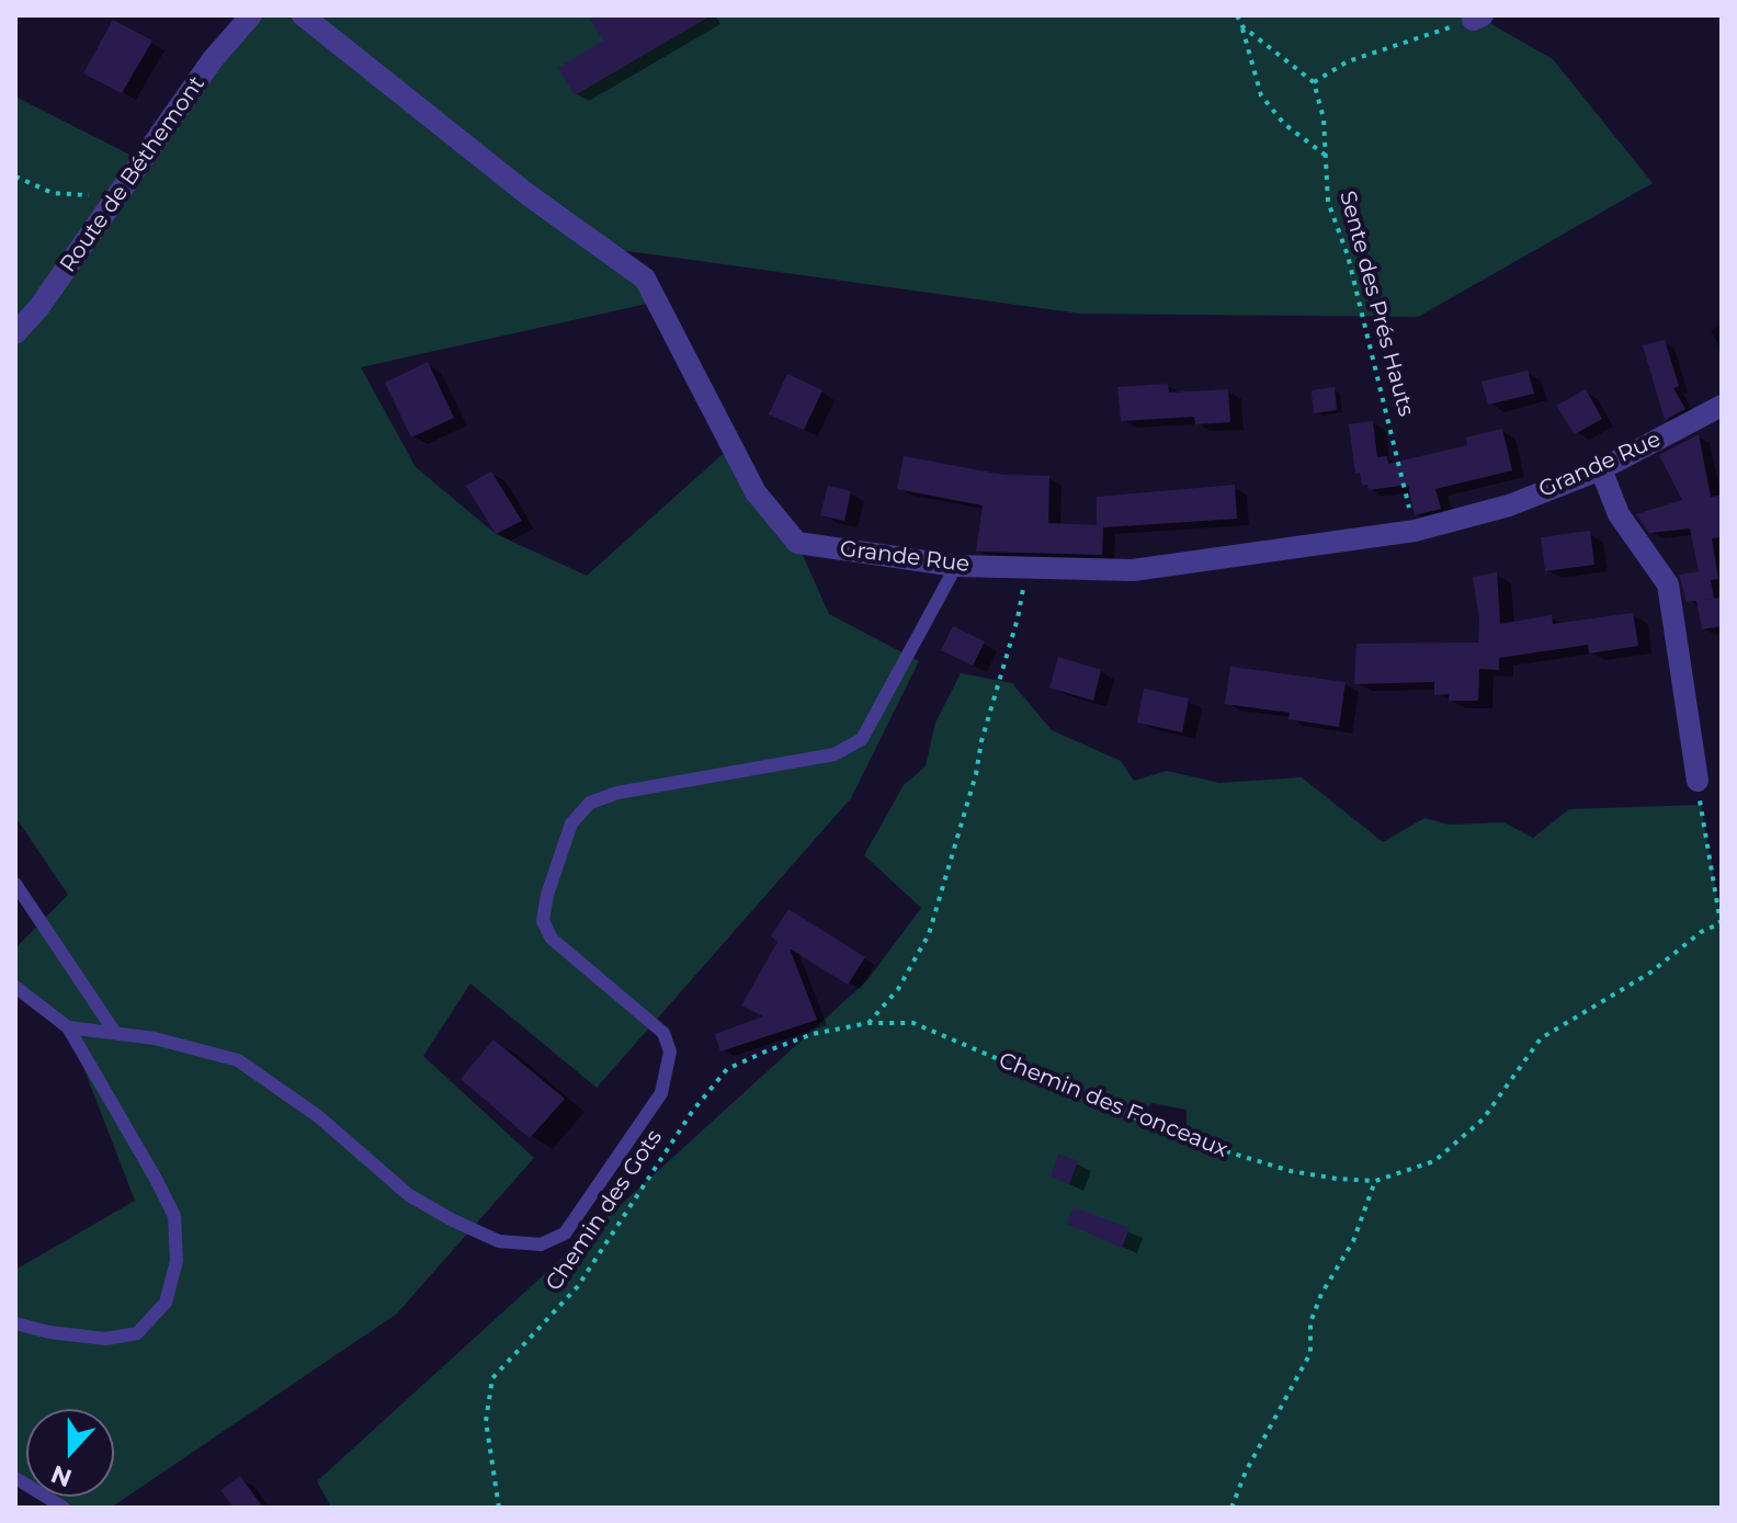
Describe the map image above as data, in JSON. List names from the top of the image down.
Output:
{
  "streets": {
    "street": ["Route de Béthemont", "Grande Rue"],
    "path": ["Sente des Prés Hauts", "Chemin des Fonceaux", "Chemin des Gots"]
  },
  "crossings": [
    ["Sente des Prés Hauts", "Grande Rue"],
    ["Chemin des Fonceaux", "Chemin des Gots"]
  ],
  "north": "bottom"
}
